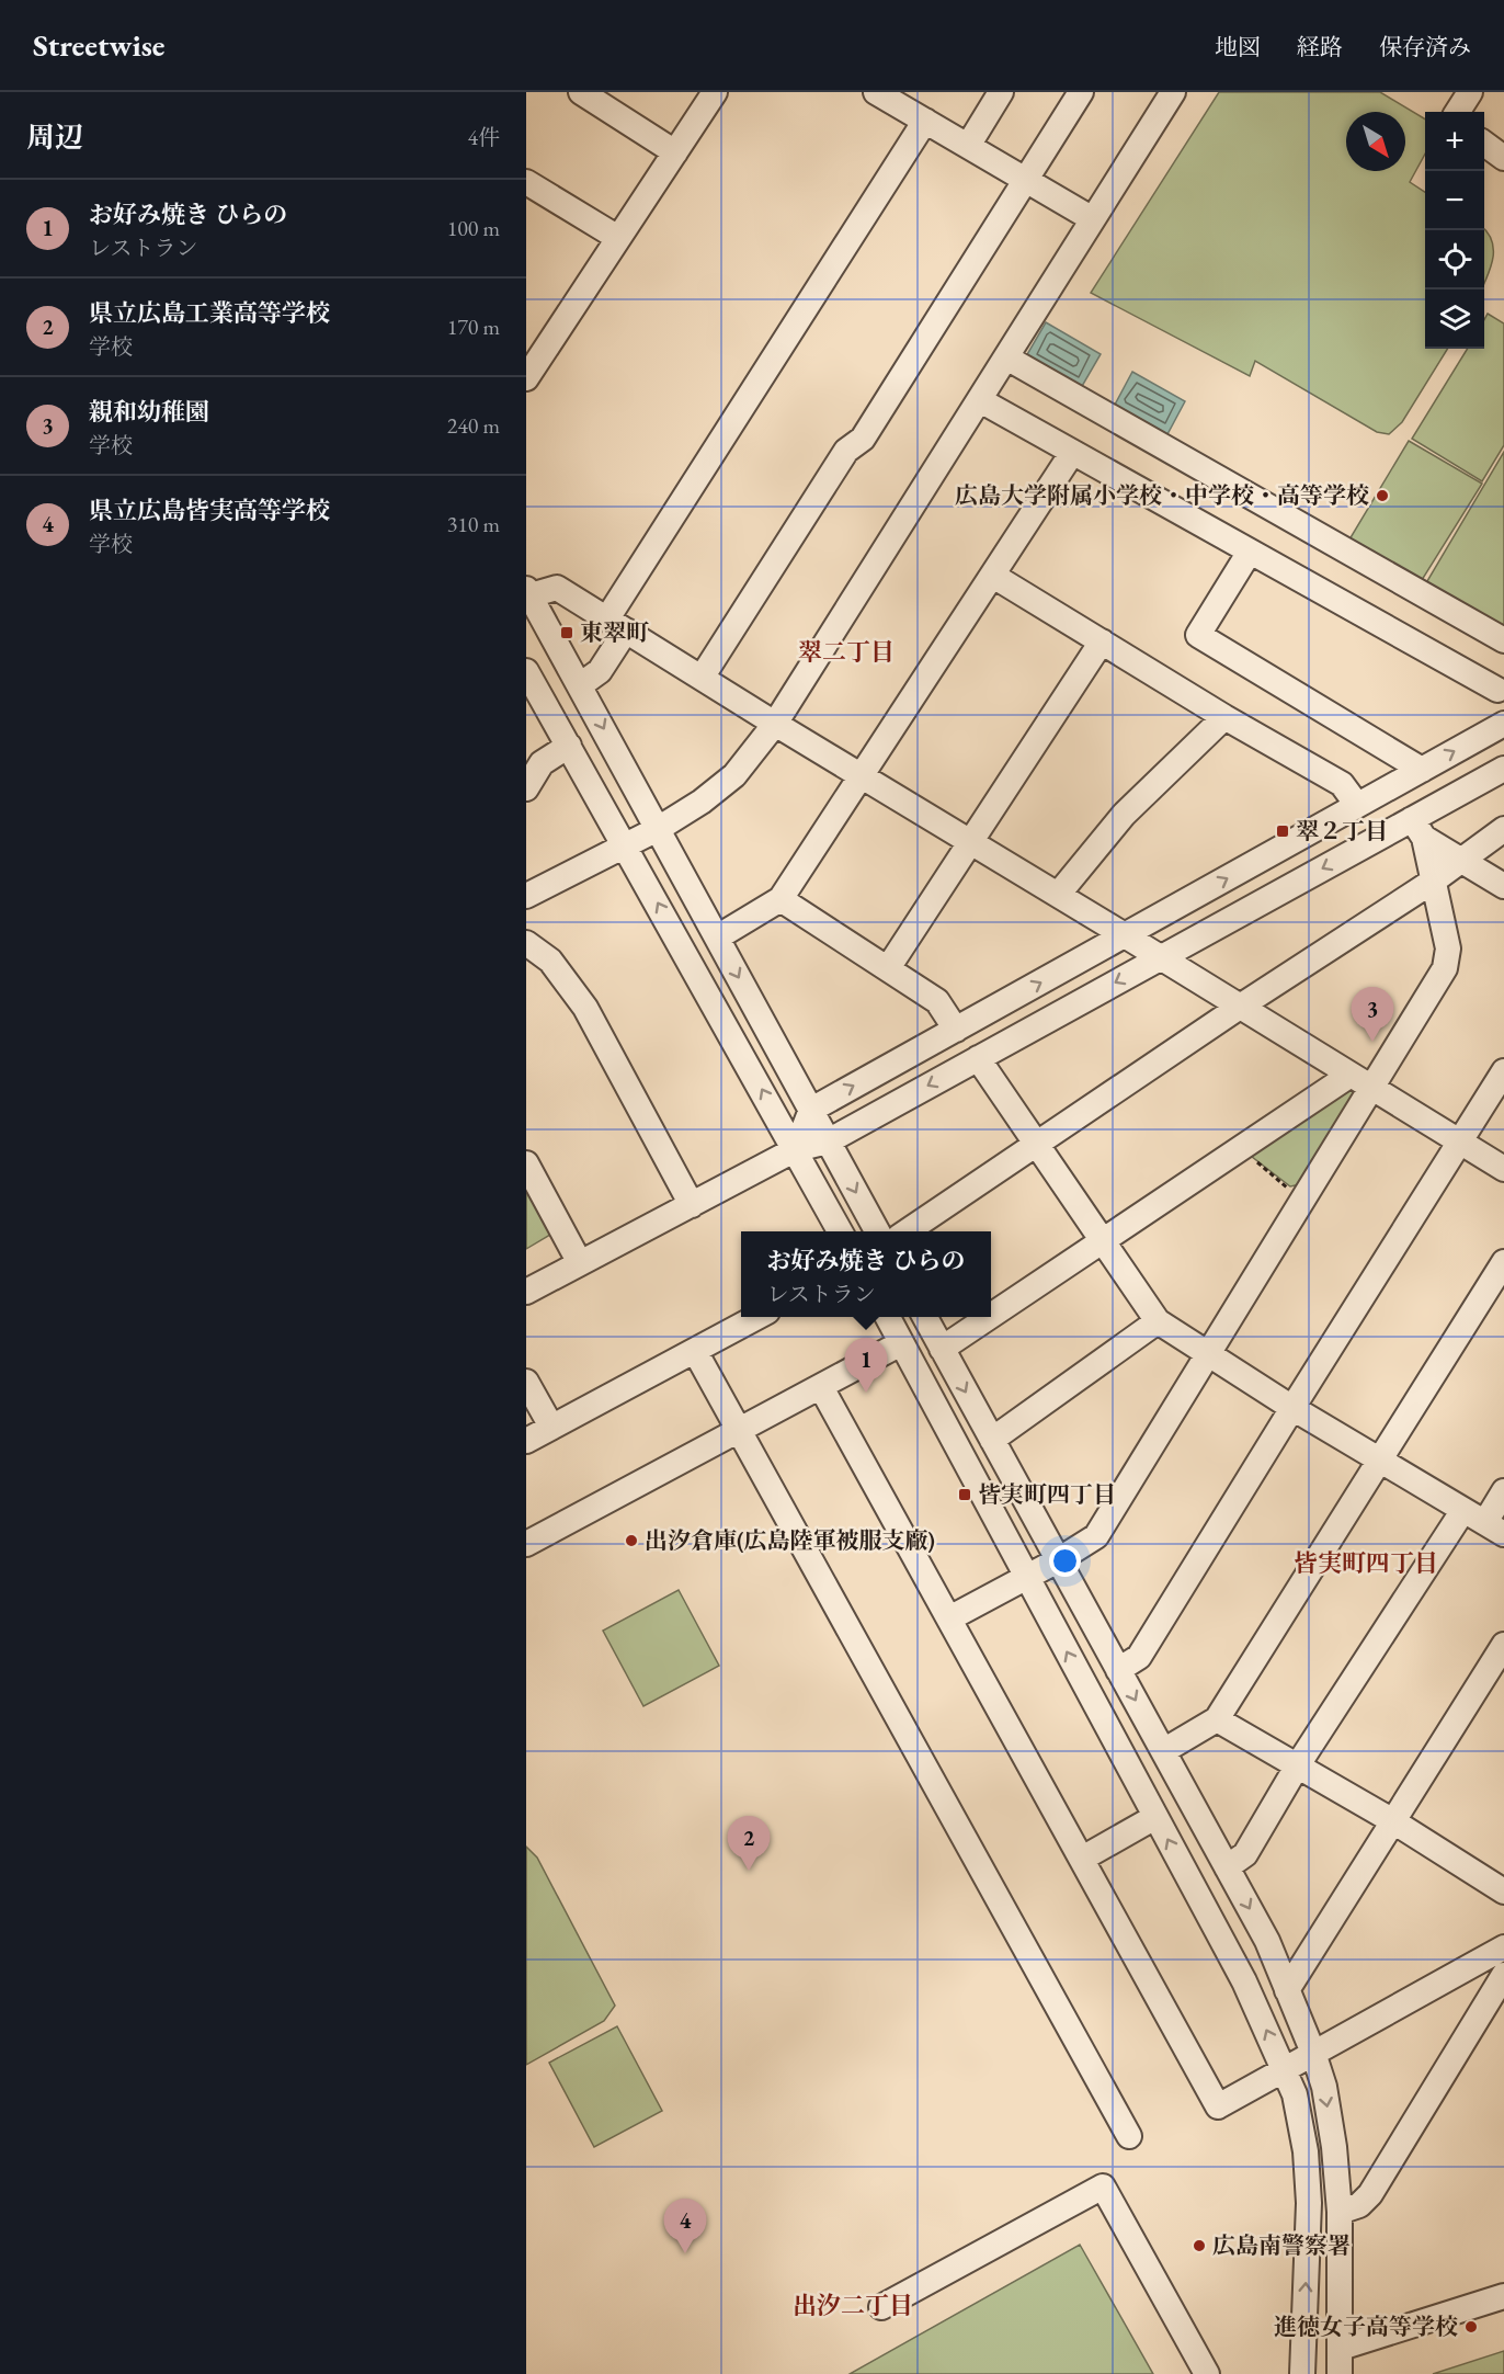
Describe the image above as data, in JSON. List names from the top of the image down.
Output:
{
  "districts": ["翠二丁目", "皆実町四丁目", "出汐二丁目"],
  "places": {
    "other": [
      "広島大学附属小学校・中学校・高等学校",
      "出汐倉庫(広島陸軍被服支廠)",
      "広島南警察署",
      "進徳女子高等学校"
    ],
    "transit": ["東翠町", "翠２丁目", "皆実町四丁目"]
  },
  "north": "bottom right",
  "page": {
    "header": "Streetwise",
    "nav": ["地図", "経路", "保存済み"],
    "heading": ["周辺", "4件"],
    "map_buttons": ["+", "−"],
    "list": [
      {
        "mark": "1",
        "name": "お好み焼き ひらの",
        "note": "レストラン",
        "value": "100 m"
      },
      {
        "mark": "2",
        "name": "県立広島工業高等学校",
        "note": "学校",
        "value": "170 m"
      },
      {
        "mark": "3",
        "name": "親和幼稚園",
        "note": "学校",
        "value": "240 m"
      },
      {
        "mark": "4",
        "name": "県立広島皆実高等学校",
        "note": "学校",
        "value": "310 m"
      }
    ],
    "pins": [
      "3",
      "1",
      "2",
      "4"
    ],
    "popup": ["お好み焼き ひらの", "レストラン"]
  }
}
